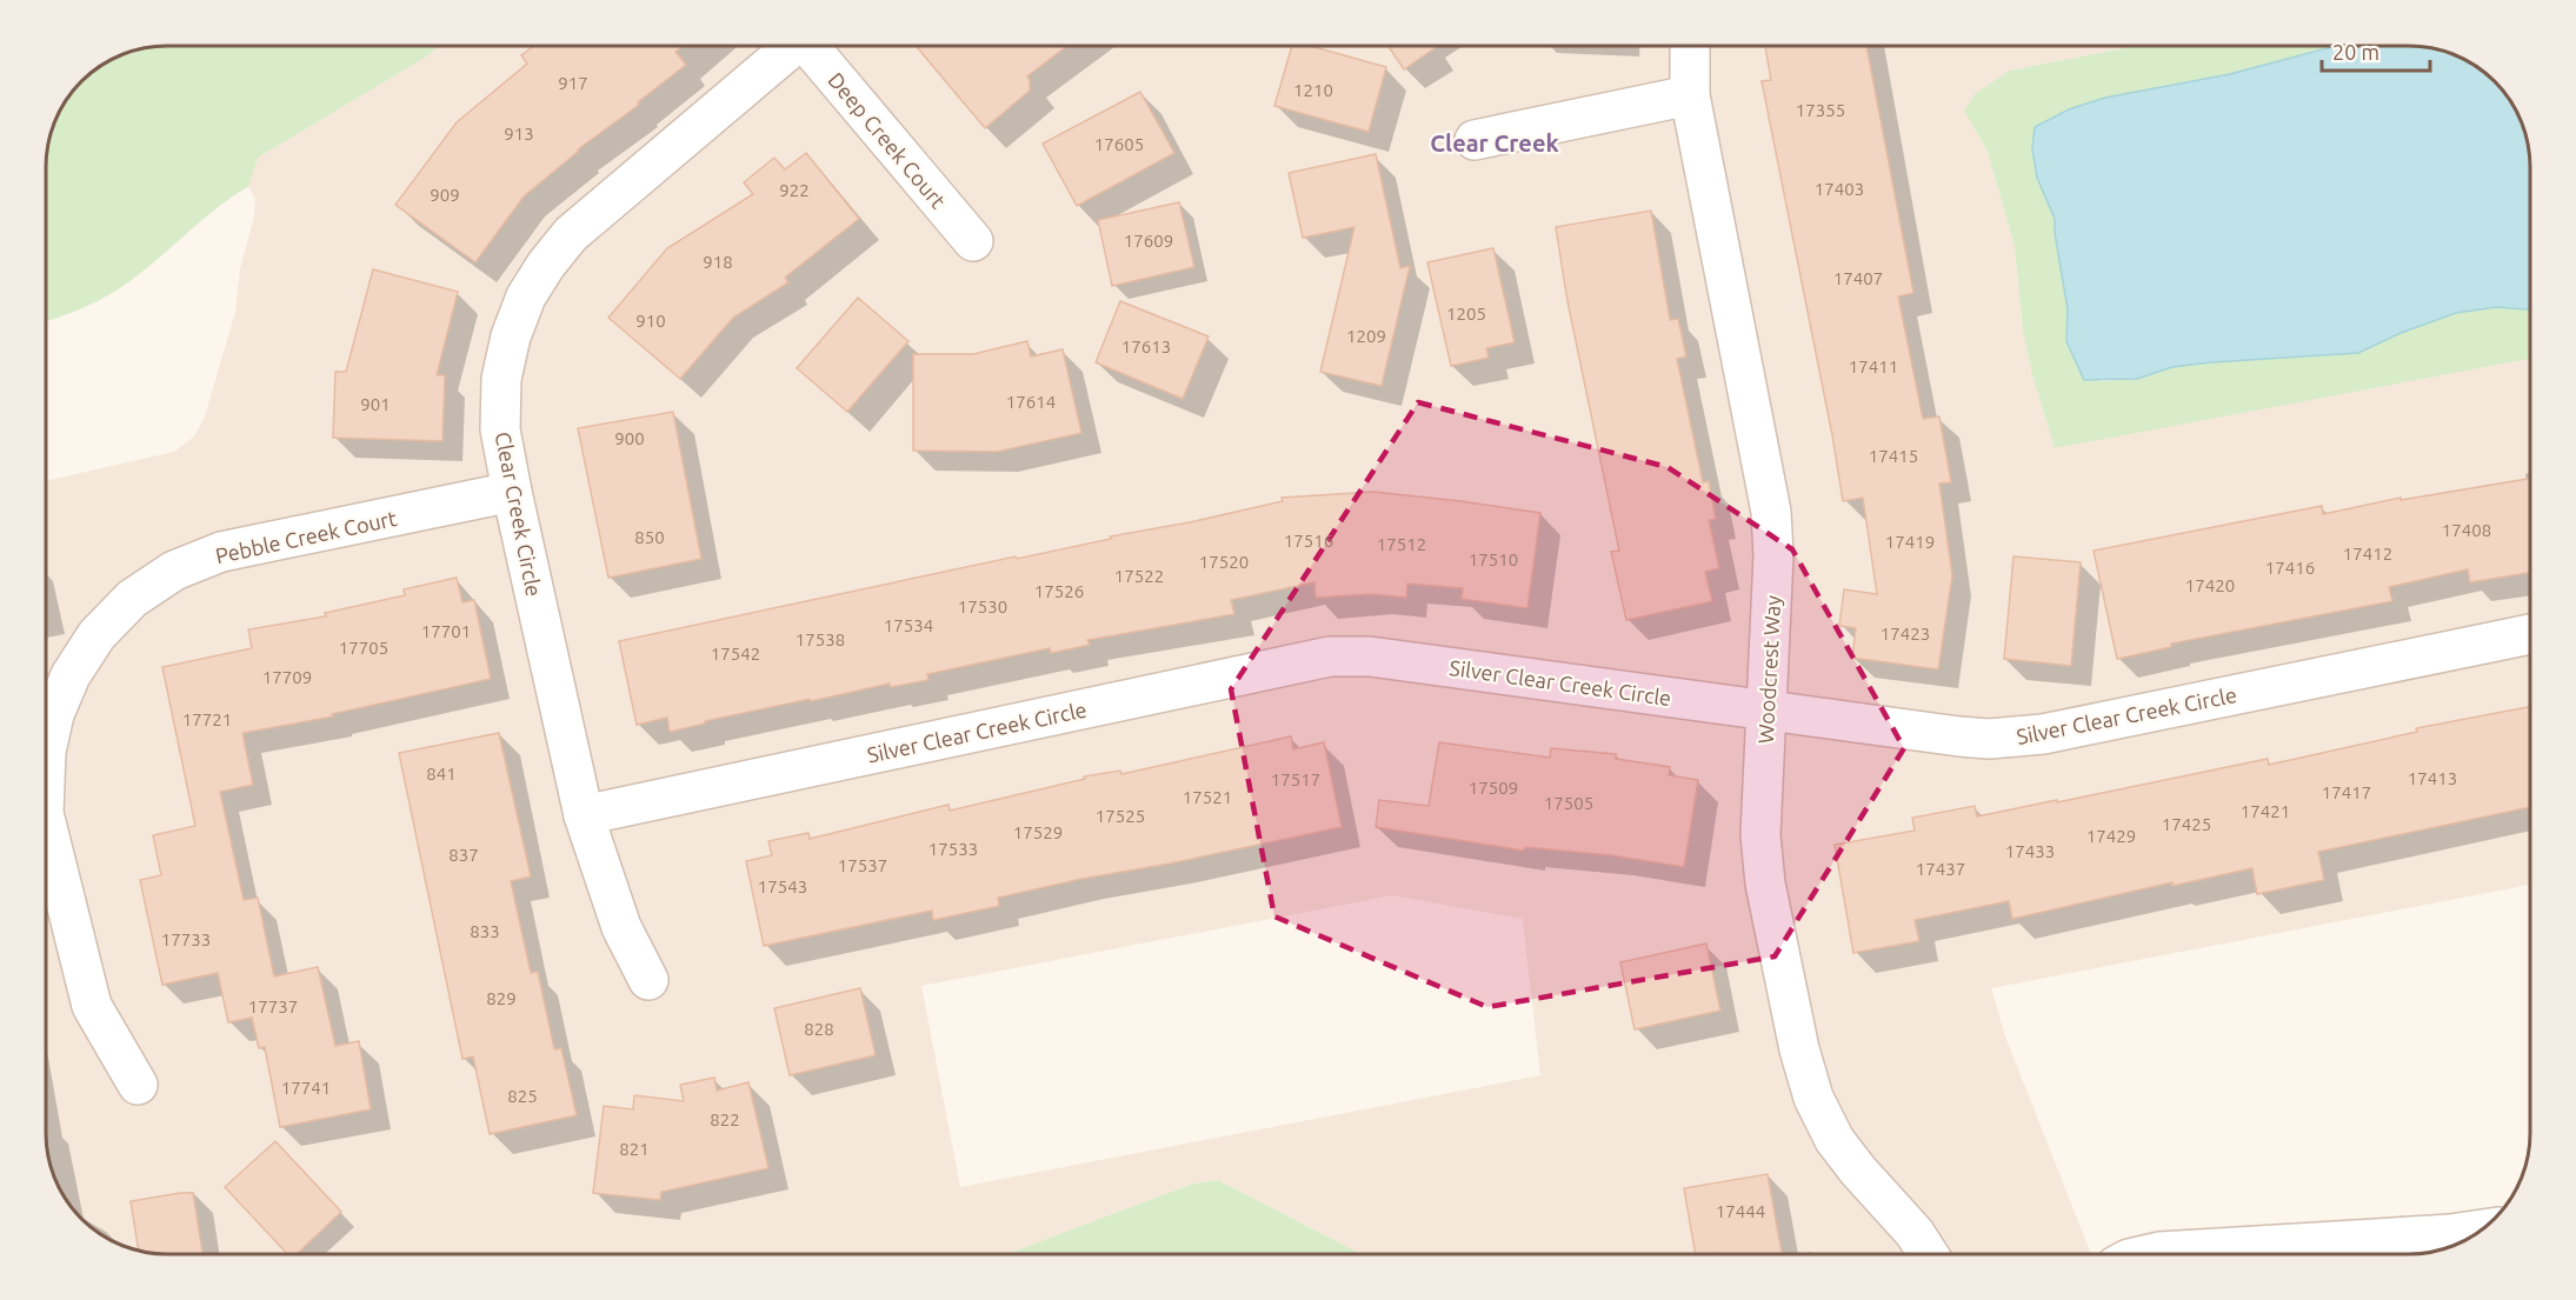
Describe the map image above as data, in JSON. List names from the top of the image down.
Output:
{
  "streets": {
    "street": [
      "Deep Creek Court",
      "Clear Creek Circle",
      "Pebble Creek Court",
      "Woodcrest Way",
      "Silver Clear Creek Circle"
    ]
  },
  "crossings": [
    ["Clear Creek Circle", "Pebble Creek Court"],
    ["Clear Creek Circle", "Silver Clear Creek Circle"],
    ["Woodcrest Way", "Silver Clear Creek Circle"]
  ],
  "districts": ["Clear Creek"],
  "house_numbers": [
    "917",
    "1210",
    "17355",
    "913",
    "17605",
    "17403",
    "922",
    "909",
    "17609",
    "918",
    "17407",
    "1205",
    "910",
    "1209",
    "17613",
    "17411",
    "17614",
    "901",
    "900",
    "17415",
    "17408",
    "850",
    "17516",
    "17419",
    "17512",
    "17412",
    "17510",
    "17520",
    "17416",
    "17522",
    "17420",
    "17526",
    "17530",
    "17534",
    "17701",
    "17423",
    "17538",
    "17705",
    "17542",
    "17709",
    "17721",
    "841",
    "17413",
    "17517",
    "17509",
    "17417",
    "17521",
    "17505",
    "17421",
    "17525",
    "17425",
    "17529",
    "17429",
    "17533",
    "17433",
    "837",
    "17537",
    "17437",
    "17543",
    "833",
    "17733",
    "829",
    "17737",
    "828",
    "17741",
    "825",
    "822",
    "821",
    "17444"
  ],
  "scale_bar": "20 m"
}
